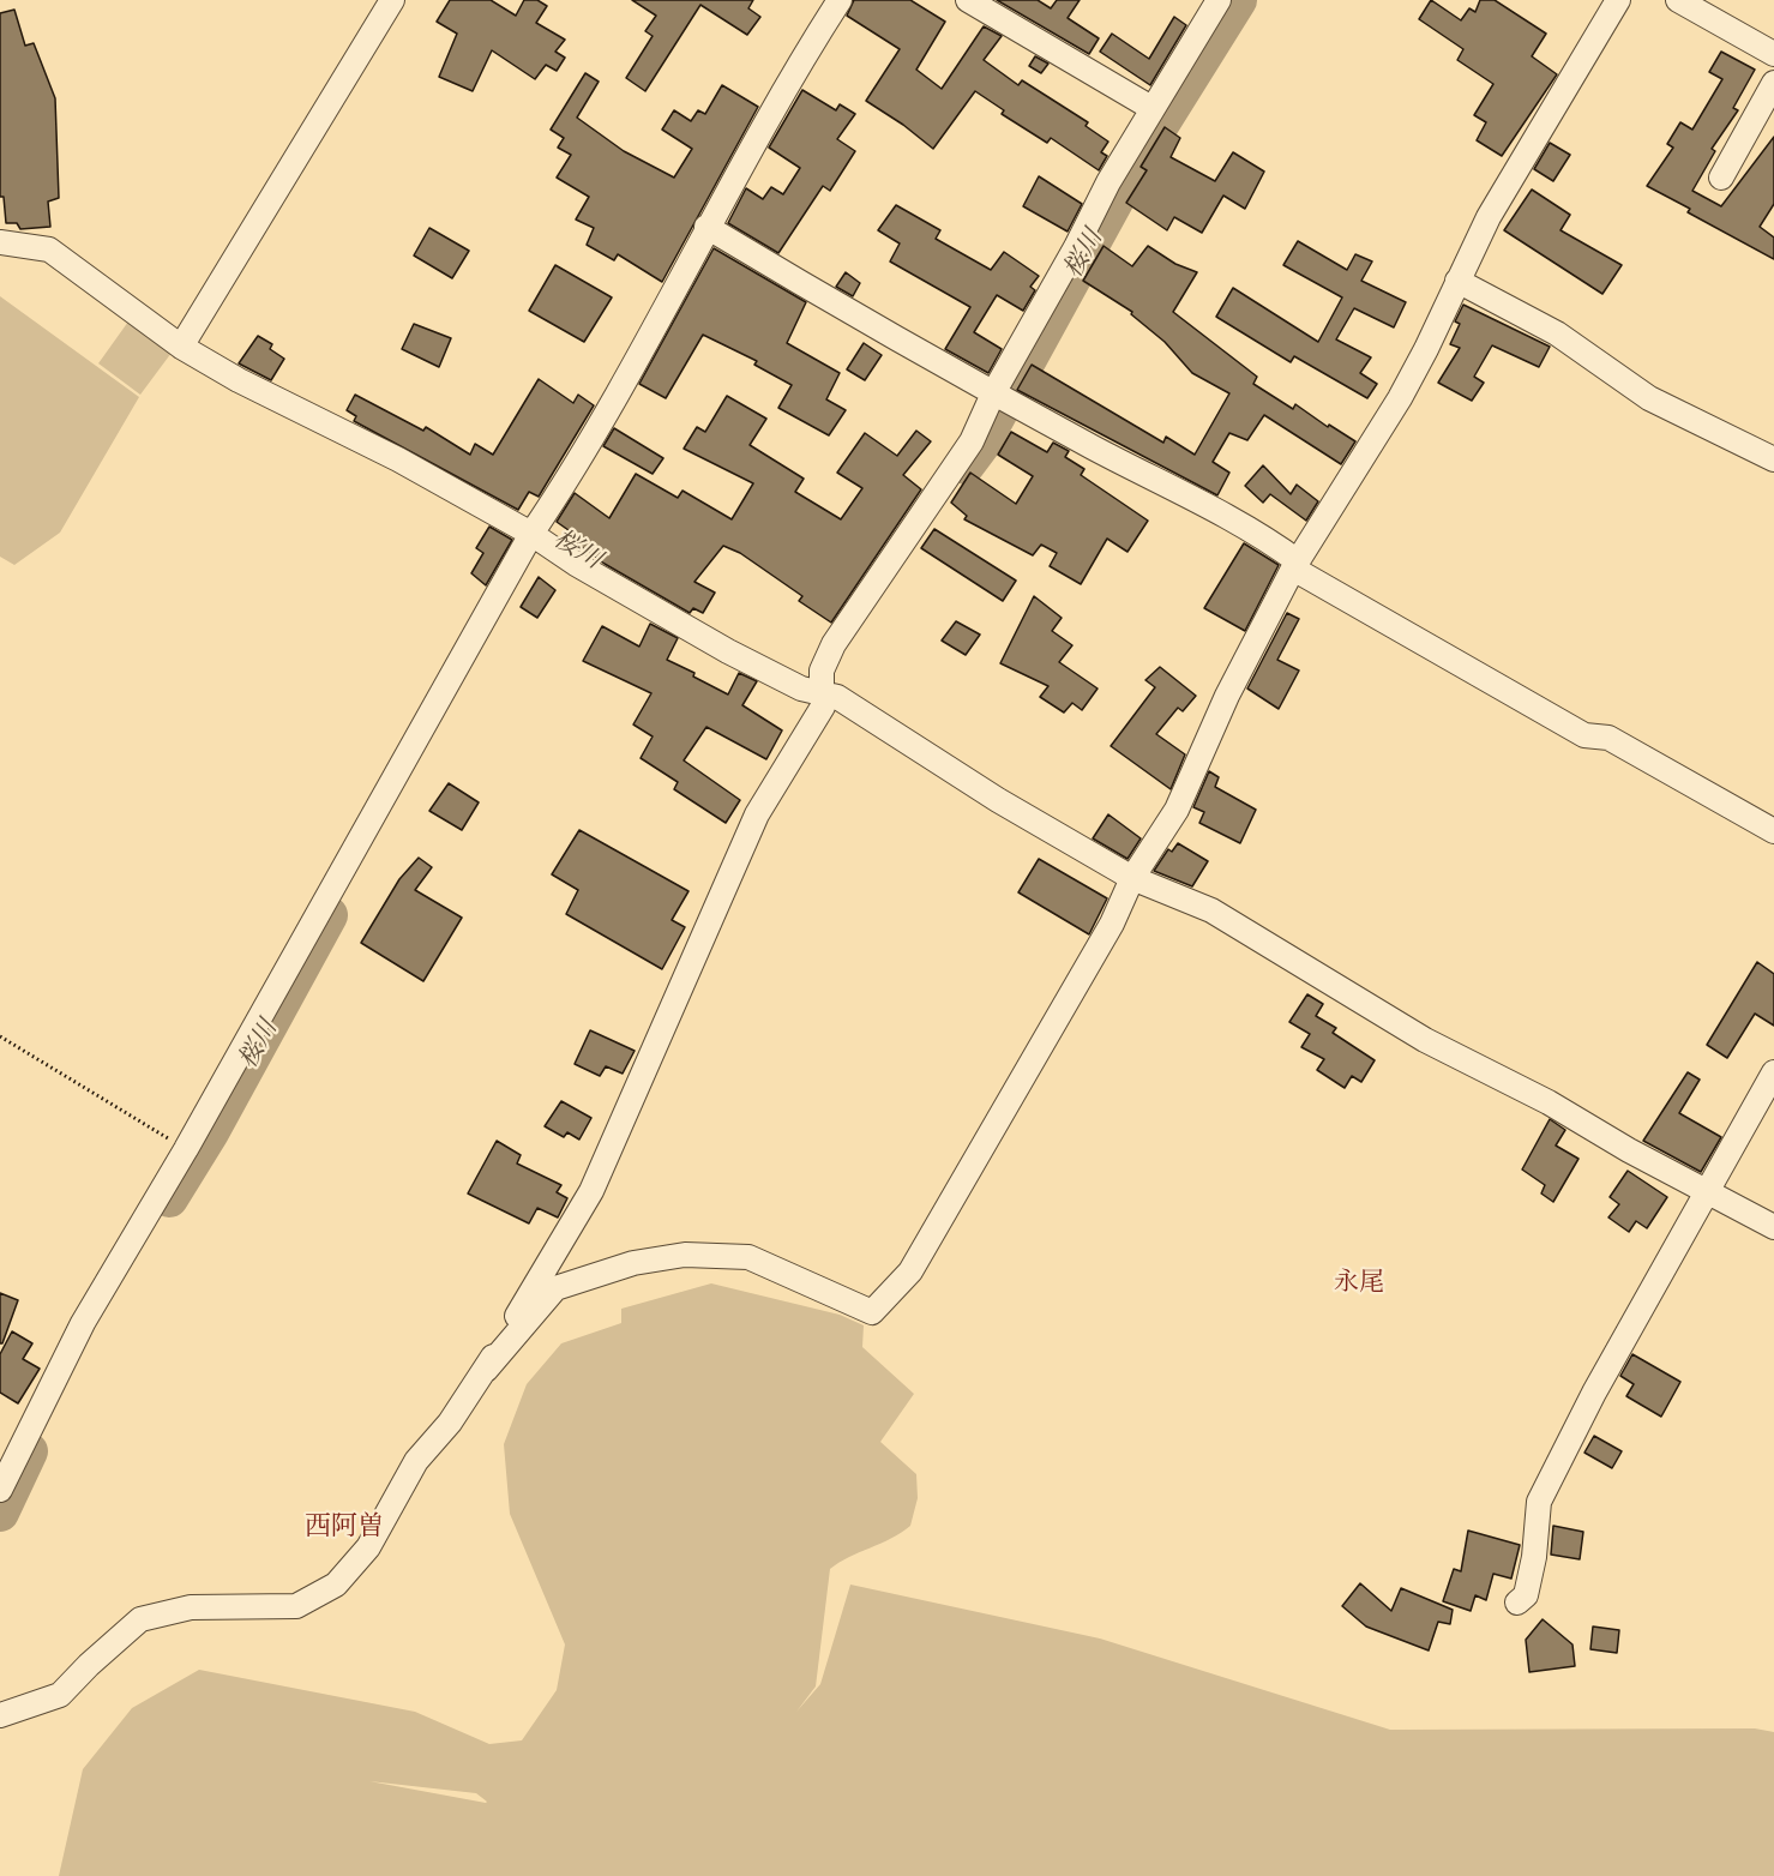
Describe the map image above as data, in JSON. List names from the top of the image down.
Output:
{
  "districts": ["永尾", "西阿曽"],
  "water": ["桜川"]
}
